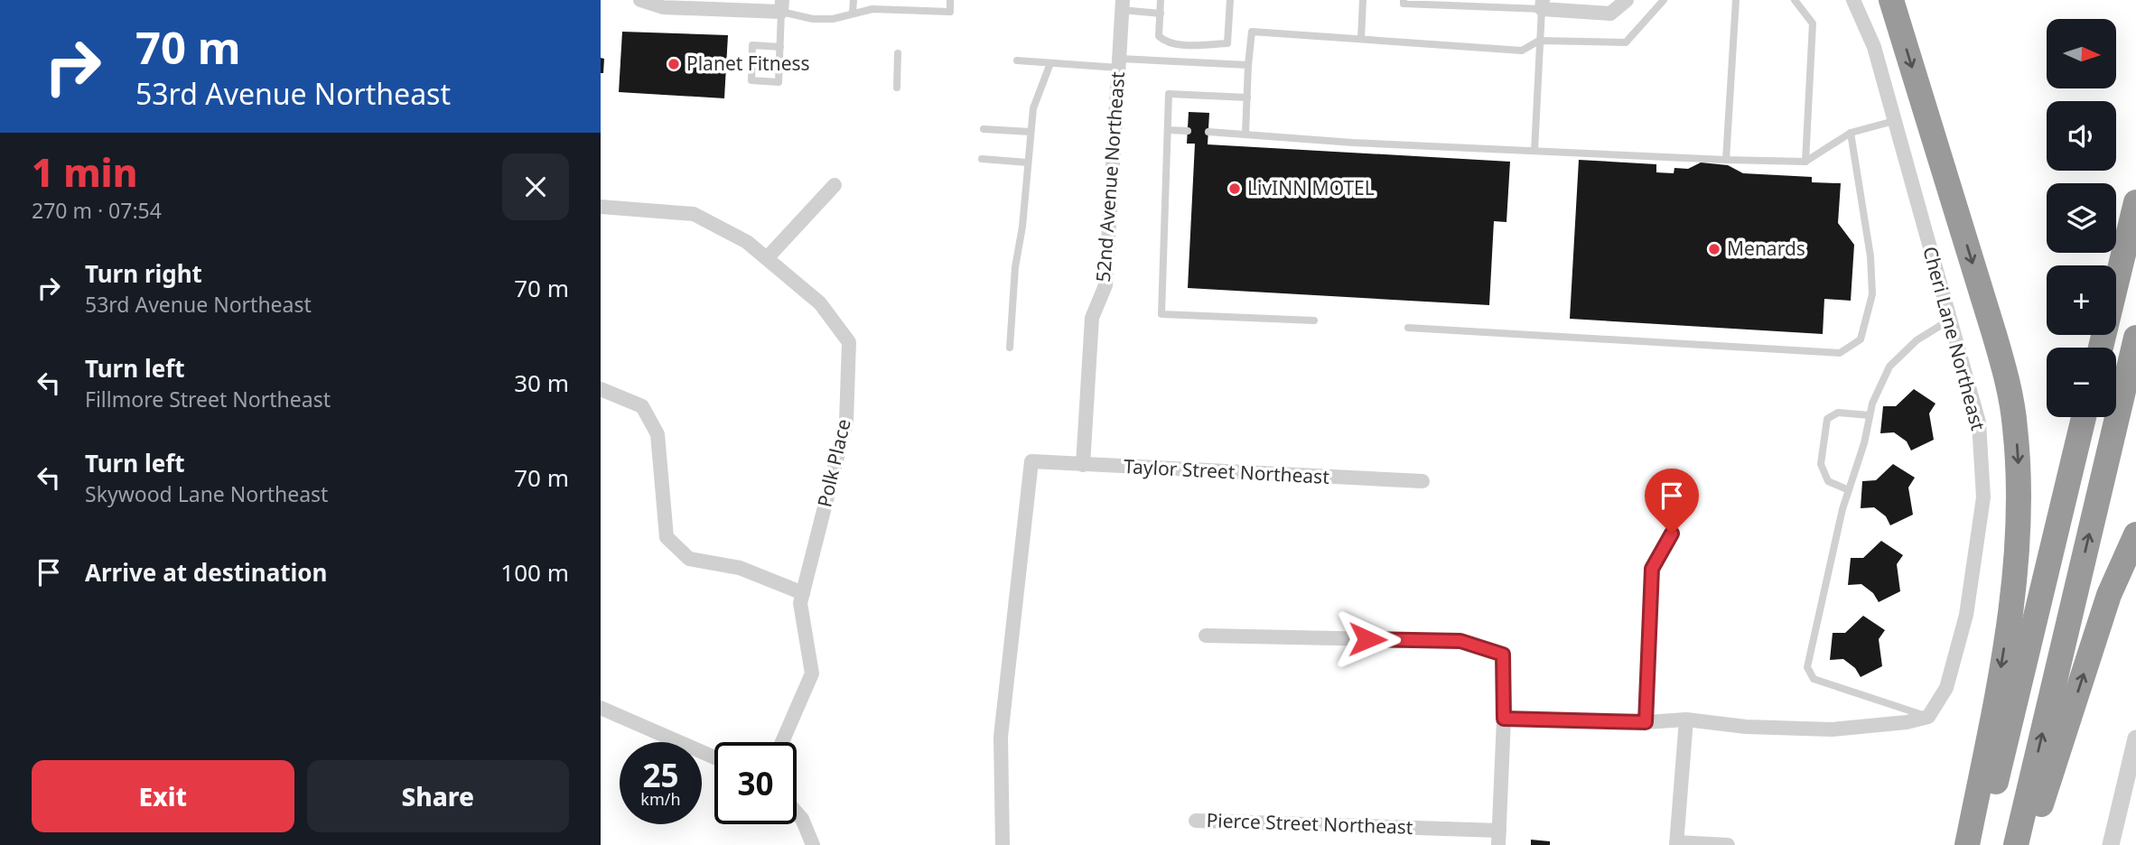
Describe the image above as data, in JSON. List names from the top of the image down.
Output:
{
  "streets": {
    "street": [
      "52nd Avenue Northeast",
      "Cheri Lane Northeast",
      "Polk Place",
      "Taylor Street Northeast",
      "Pierce Street Northeast"
    ]
  },
  "crossings": [
    ["52nd Avenue Northeast", "Taylor Street Northeast"]
  ],
  "places": ["Planet Fitness", "LivINN MOTEL", "Menards"],
  "north": "right",
  "page": {
    "turn": ["70 m", "53rd Avenue Northeast"],
    "map_buttons": ["+", "−"],
    "heading": ["1 min", "270 m · 07:54"],
    "list": [
      {
        "name": "Turn right",
        "note": "53rd Avenue Northeast",
        "value": "70 m"
      },
      {
        "name": "Turn left",
        "note": "Fillmore Street Northeast",
        "value": "30 m"
      },
      {
        "name": "Turn left",
        "note": "Skywood Lane Northeast",
        "value": "70 m"
      },
      {
        "name": "Arrive at destination",
        "value": "100 m"
      }
    ],
    "speed": "25 km/h",
    "limit": "30",
    "buttons": ["Exit", "Share"]
  }
}
